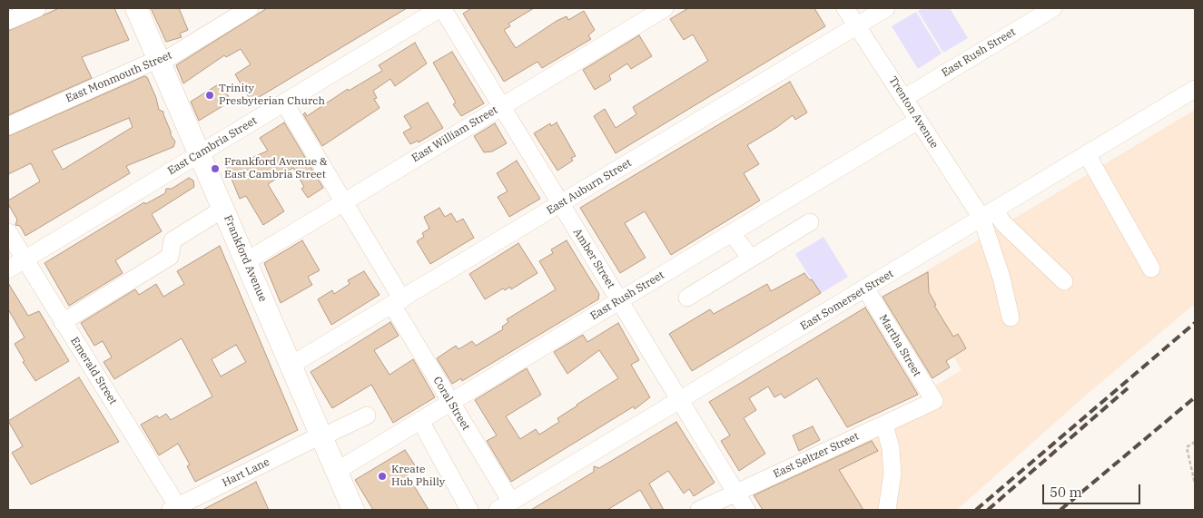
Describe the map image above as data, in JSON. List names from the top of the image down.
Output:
{
  "streets": {
    "main road": ["Frankford Avenue"],
    "street": [
      "East Rush Street",
      "East Monmouth Street",
      "Trenton Avenue",
      "East William Street",
      "East Cambria Street",
      "East Auburn Street",
      "Amber Street",
      "East Somerset Street",
      "Martha Street",
      "Emerald Street",
      "Coral Street",
      "East Seltzer Street",
      "Hart Lane"
    ]
  },
  "crossings": [
    ["East Rush Street", "Trenton Avenue"],
    ["East Rush Street", "Frankford Avenue"],
    ["East Rush Street", "Amber Street"],
    ["East Rush Street", "Coral Street"],
    ["East Monmouth Street", "Frankford Avenue"],
    ["Trenton Avenue", "East Auburn Street"],
    ["Trenton Avenue", "East Somerset Street"],
    ["East William Street", "Frankford Avenue"],
    ["East William Street", "Amber Street"],
    ["East William Street", "Coral Street"],
    ["East Cambria Street", "Frankford Avenue"],
    ["East Cambria Street", "Amber Street"],
    ["East Cambria Street", "Emerald Street"],
    ["East Cambria Street", "Coral Street"],
    ["East Auburn Street", "Frankford Avenue"],
    ["East Auburn Street", "Amber Street"],
    ["East Auburn Street", "Coral Street"],
    ["Frankford Avenue", "Hart Lane"],
    ["Amber Street", "East Somerset Street"],
    ["Amber Street", "East Seltzer Street"],
    ["East Somerset Street", "Martha Street"],
    ["East Somerset Street", "Coral Street"],
    ["Martha Street", "East Seltzer Street"],
    ["Emerald Street", "Hart Lane"]
  ],
  "places": ["Trinity Presbyterian Church", "Frankford Avenue & East Cambria Street", "Kreate Hub Philly"],
  "scale_bar": "50 m"
}
